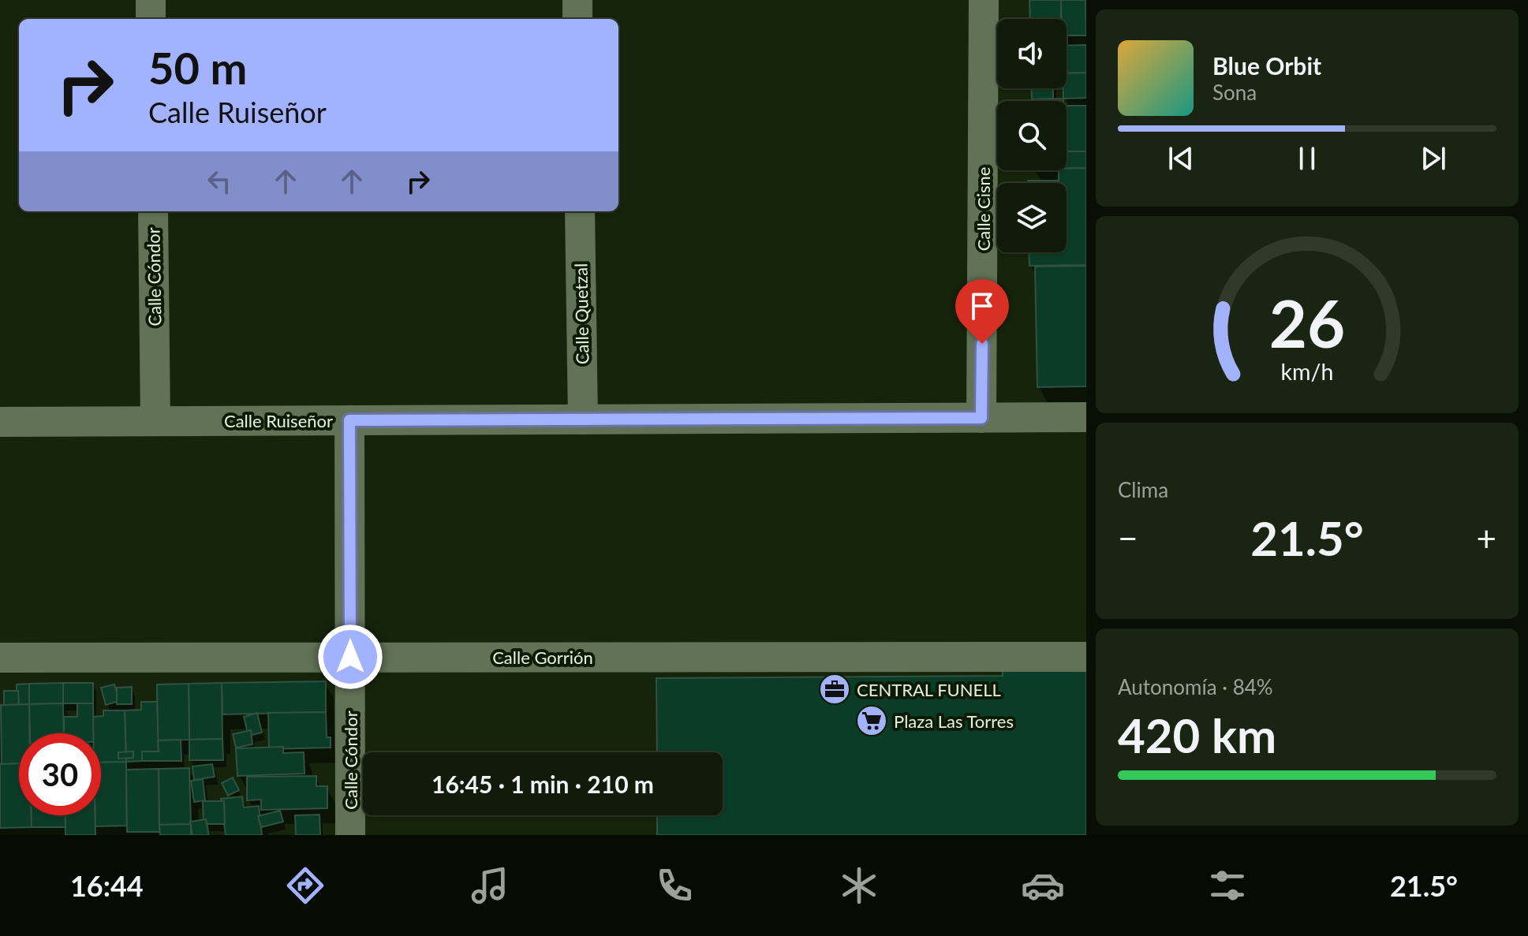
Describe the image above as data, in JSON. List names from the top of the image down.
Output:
{
  "streets": {
    "street": [
      "Calle Cisne",
      "Calle Cóndor",
      "Calle Quetzal",
      "Calle Ruiseñor",
      "Calle Gorrión"
    ]
  },
  "crossings": [
    ["Calle Cisne", "Calle Ruiseñor"],
    ["Calle Cóndor", "Calle Ruiseñor"],
    ["Calle Cóndor", "Calle Gorrión"],
    ["Calle Quetzal", "Calle Ruiseñor"]
  ],
  "places": {
    "office": ["CENTRAL FUNELL"],
    "supermarket": ["Plaza Las Torres"]
  },
  "page": {
    "turn": ["50 m", "Calle Ruiseñor"],
    "song": ["Blue Orbit", "Sona"],
    "tile": [
      "Clima",
      ["Autonomía · 84%", "420 km"]
    ],
    "heat": ["−", "21.5°", "+"],
    "limit": "30",
    "trip": "16:45 · 1 min · 210 m",
    "tabs": ["16:44", "21.5°"],
    "gauge": ["26", "km/h"]
  }
}
